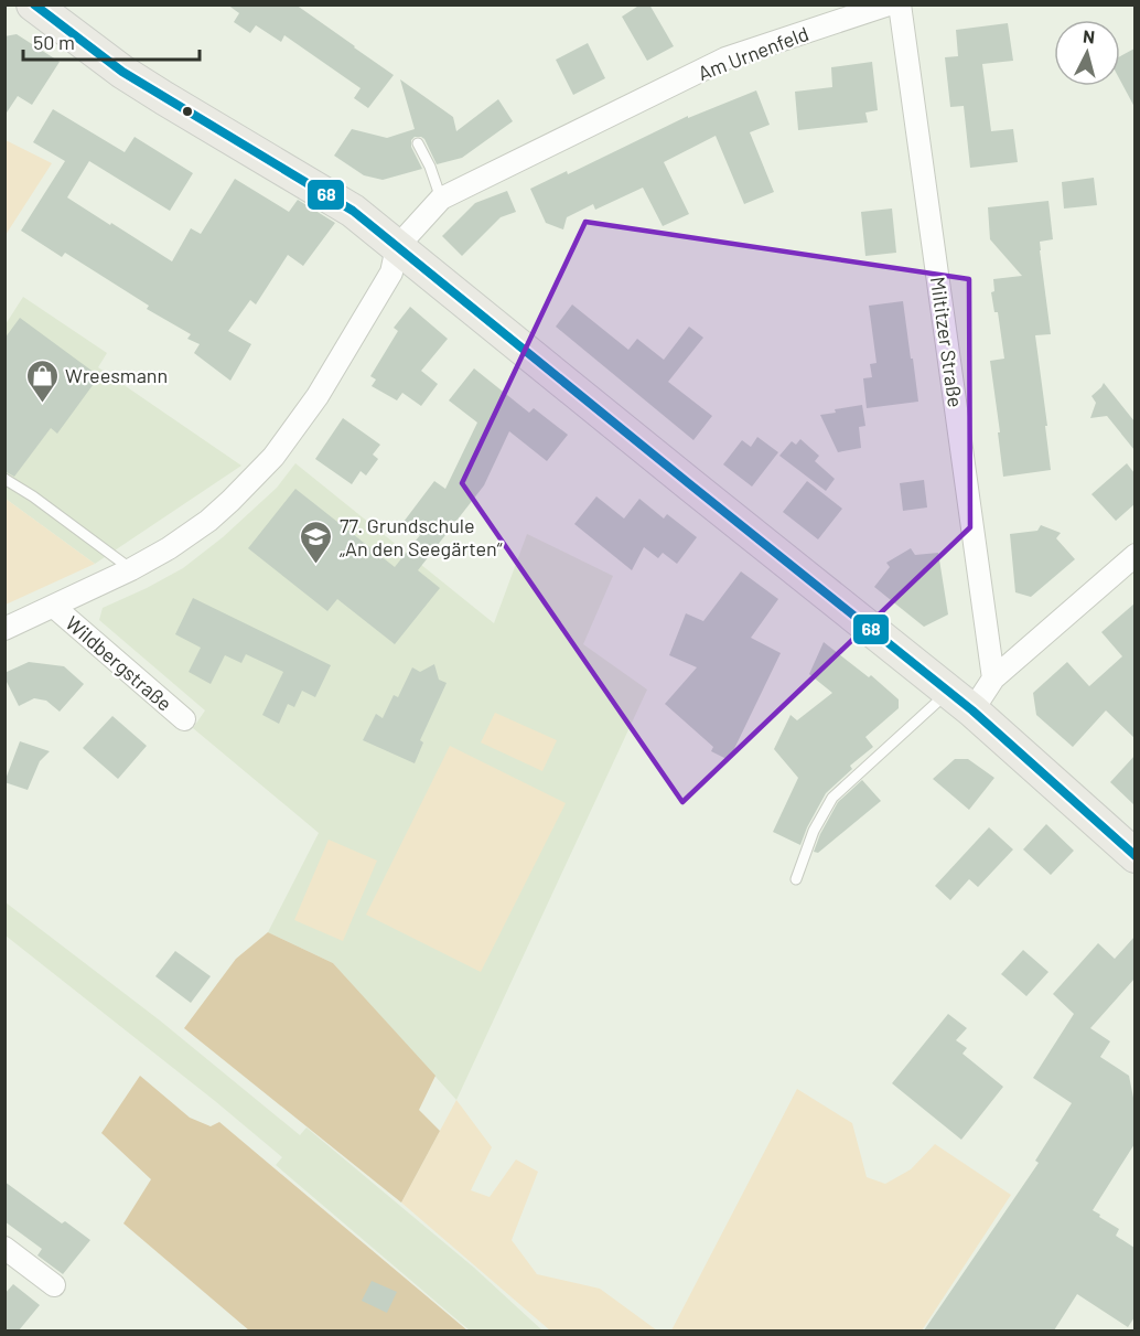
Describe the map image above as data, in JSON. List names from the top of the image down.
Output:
{
  "streets": {
    "street": ["Am Urnenfeld", "Miltitzer Straße", "Wildbergstraße"]
  },
  "crossings": [
    ["Am Urnenfeld", "Wildbergstraße"]
  ],
  "places": {
    "shop": ["Wreesmann"],
    "school or university": ["77. Grundschule „An den Seegärten“"]
  },
  "lines": ["transit line 68"],
  "scale_bar": "50 m",
  "north": "top"
}
